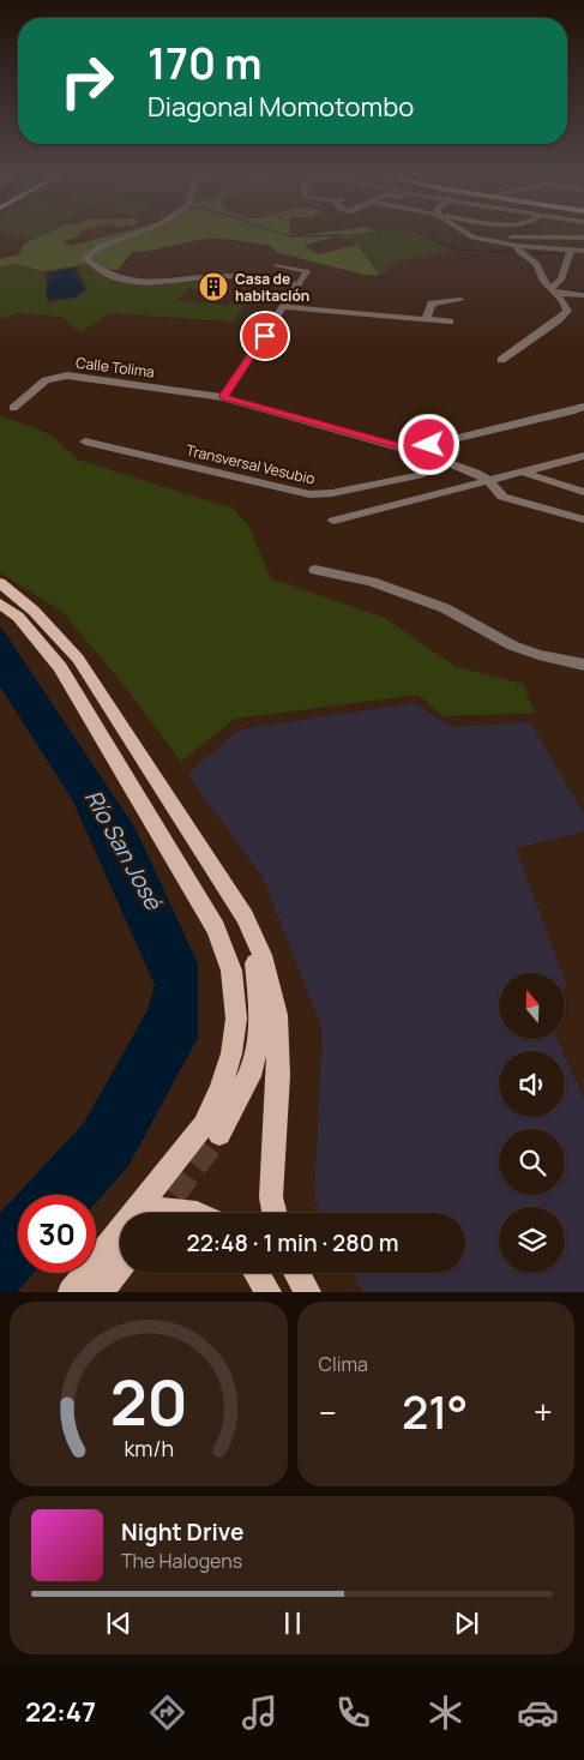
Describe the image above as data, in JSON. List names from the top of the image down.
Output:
{
  "streets": {
    "street": ["Calle Tolima", "Transversal Vesubio"]
  },
  "crossings": [
    ["Calle Tolima", "Transversal Vesubio"]
  ],
  "water": ["Río San José"],
  "places": {
    "building": ["Casa de habitación"]
  },
  "north": "top",
  "page": {
    "turn": ["170 m", "Diagonal Momotombo"],
    "limit": "30",
    "trip": "22:48 · 1 min · 280 m",
    "tile": "Clima",
    "heat": ["−", "21°", "+"],
    "song": ["Night Drive", "The Halogens"],
    "tabs": "22:47",
    "gauge": ["20", "km/h"]
  }
}
